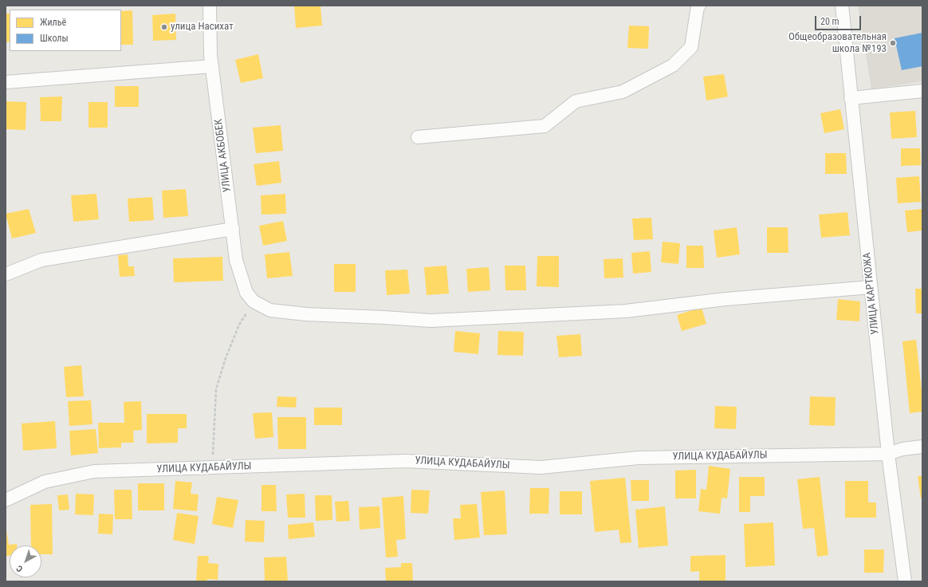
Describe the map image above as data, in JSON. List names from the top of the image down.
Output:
{
  "streets": {
    "street": ["УЛИЦА АКБОБЕК", "УЛИЦА КАРТКОЖА", "УЛИЦА КУДАБАЙУЛЫ"]
  },
  "crossings": [
    ["УЛИЦА КАРТКОЖА", "УЛИЦА КУДАБАЙУЛЫ"]
  ],
  "places": ["улица Насихат", "Общеобразовательная школа №193"],
  "legend": ["Жильё", "Школы"],
  "scale_bar": "20 m",
  "north": "bottom left"
}
